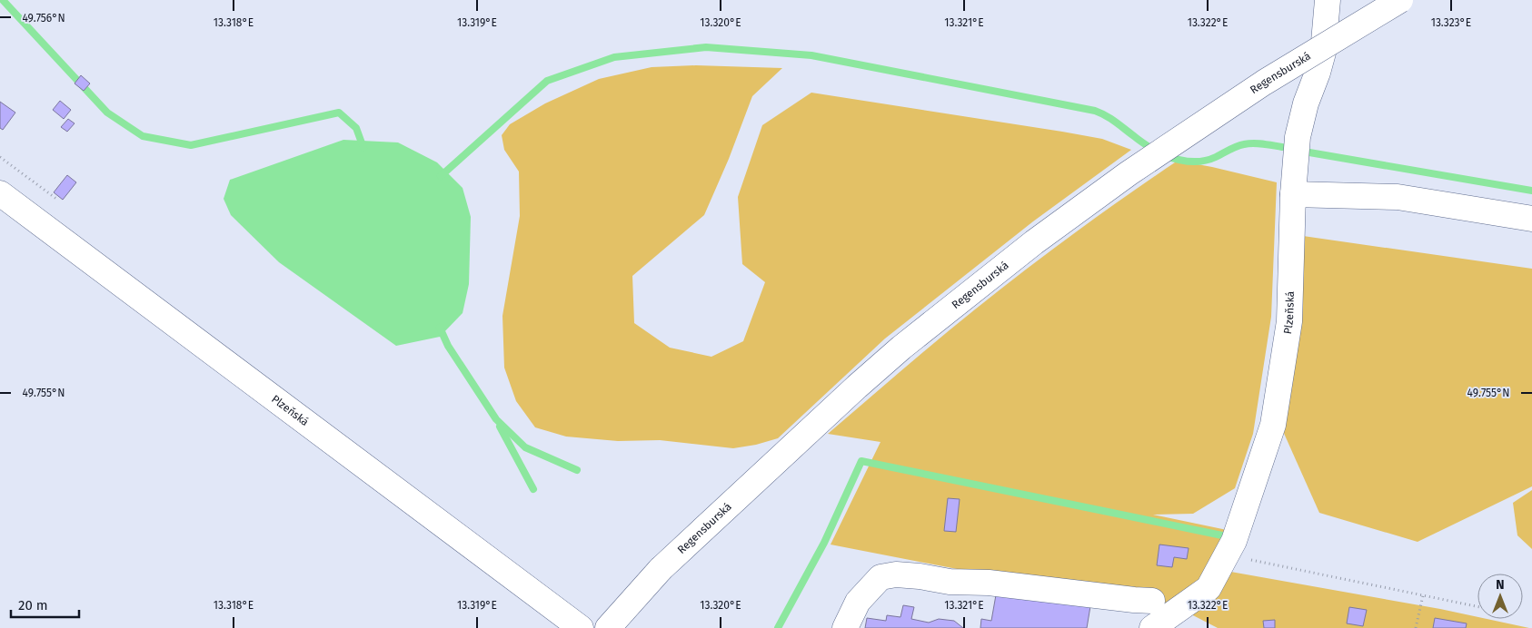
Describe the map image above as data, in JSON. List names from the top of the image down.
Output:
{
  "streets": {
    "street": ["Regensburská", "Plzeňská"]
  },
  "scale_bar": "20 m",
  "north": "top",
  "coordinates": [
    "49.756°N",
    "13.318°E",
    "13.319°E",
    "13.320°E",
    "13.321°E",
    "13.322°E",
    "13.323°E",
    "49.755°N"
  ]
}
